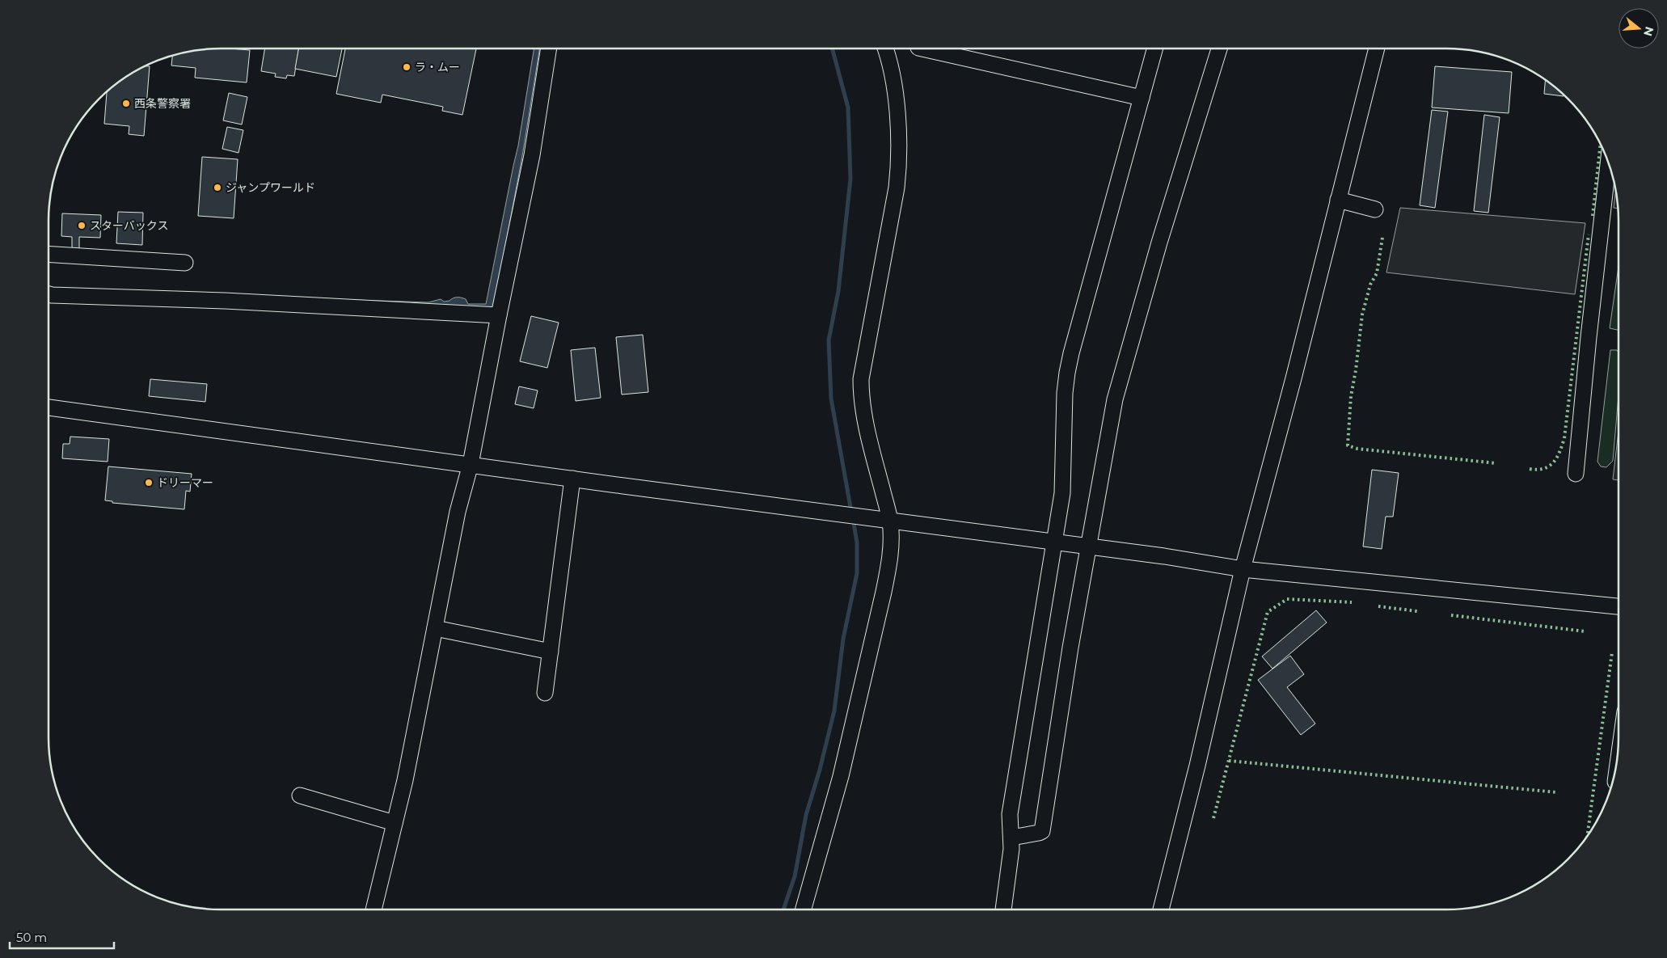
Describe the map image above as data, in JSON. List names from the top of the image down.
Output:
{
  "places": [
    "ラ・ムー",
    "西条警察署",
    "ジャンプワールド",
    "スターバックス",
    "ドリーマー"
  ],
  "scale_bar": "50 m",
  "north": "right"
}
